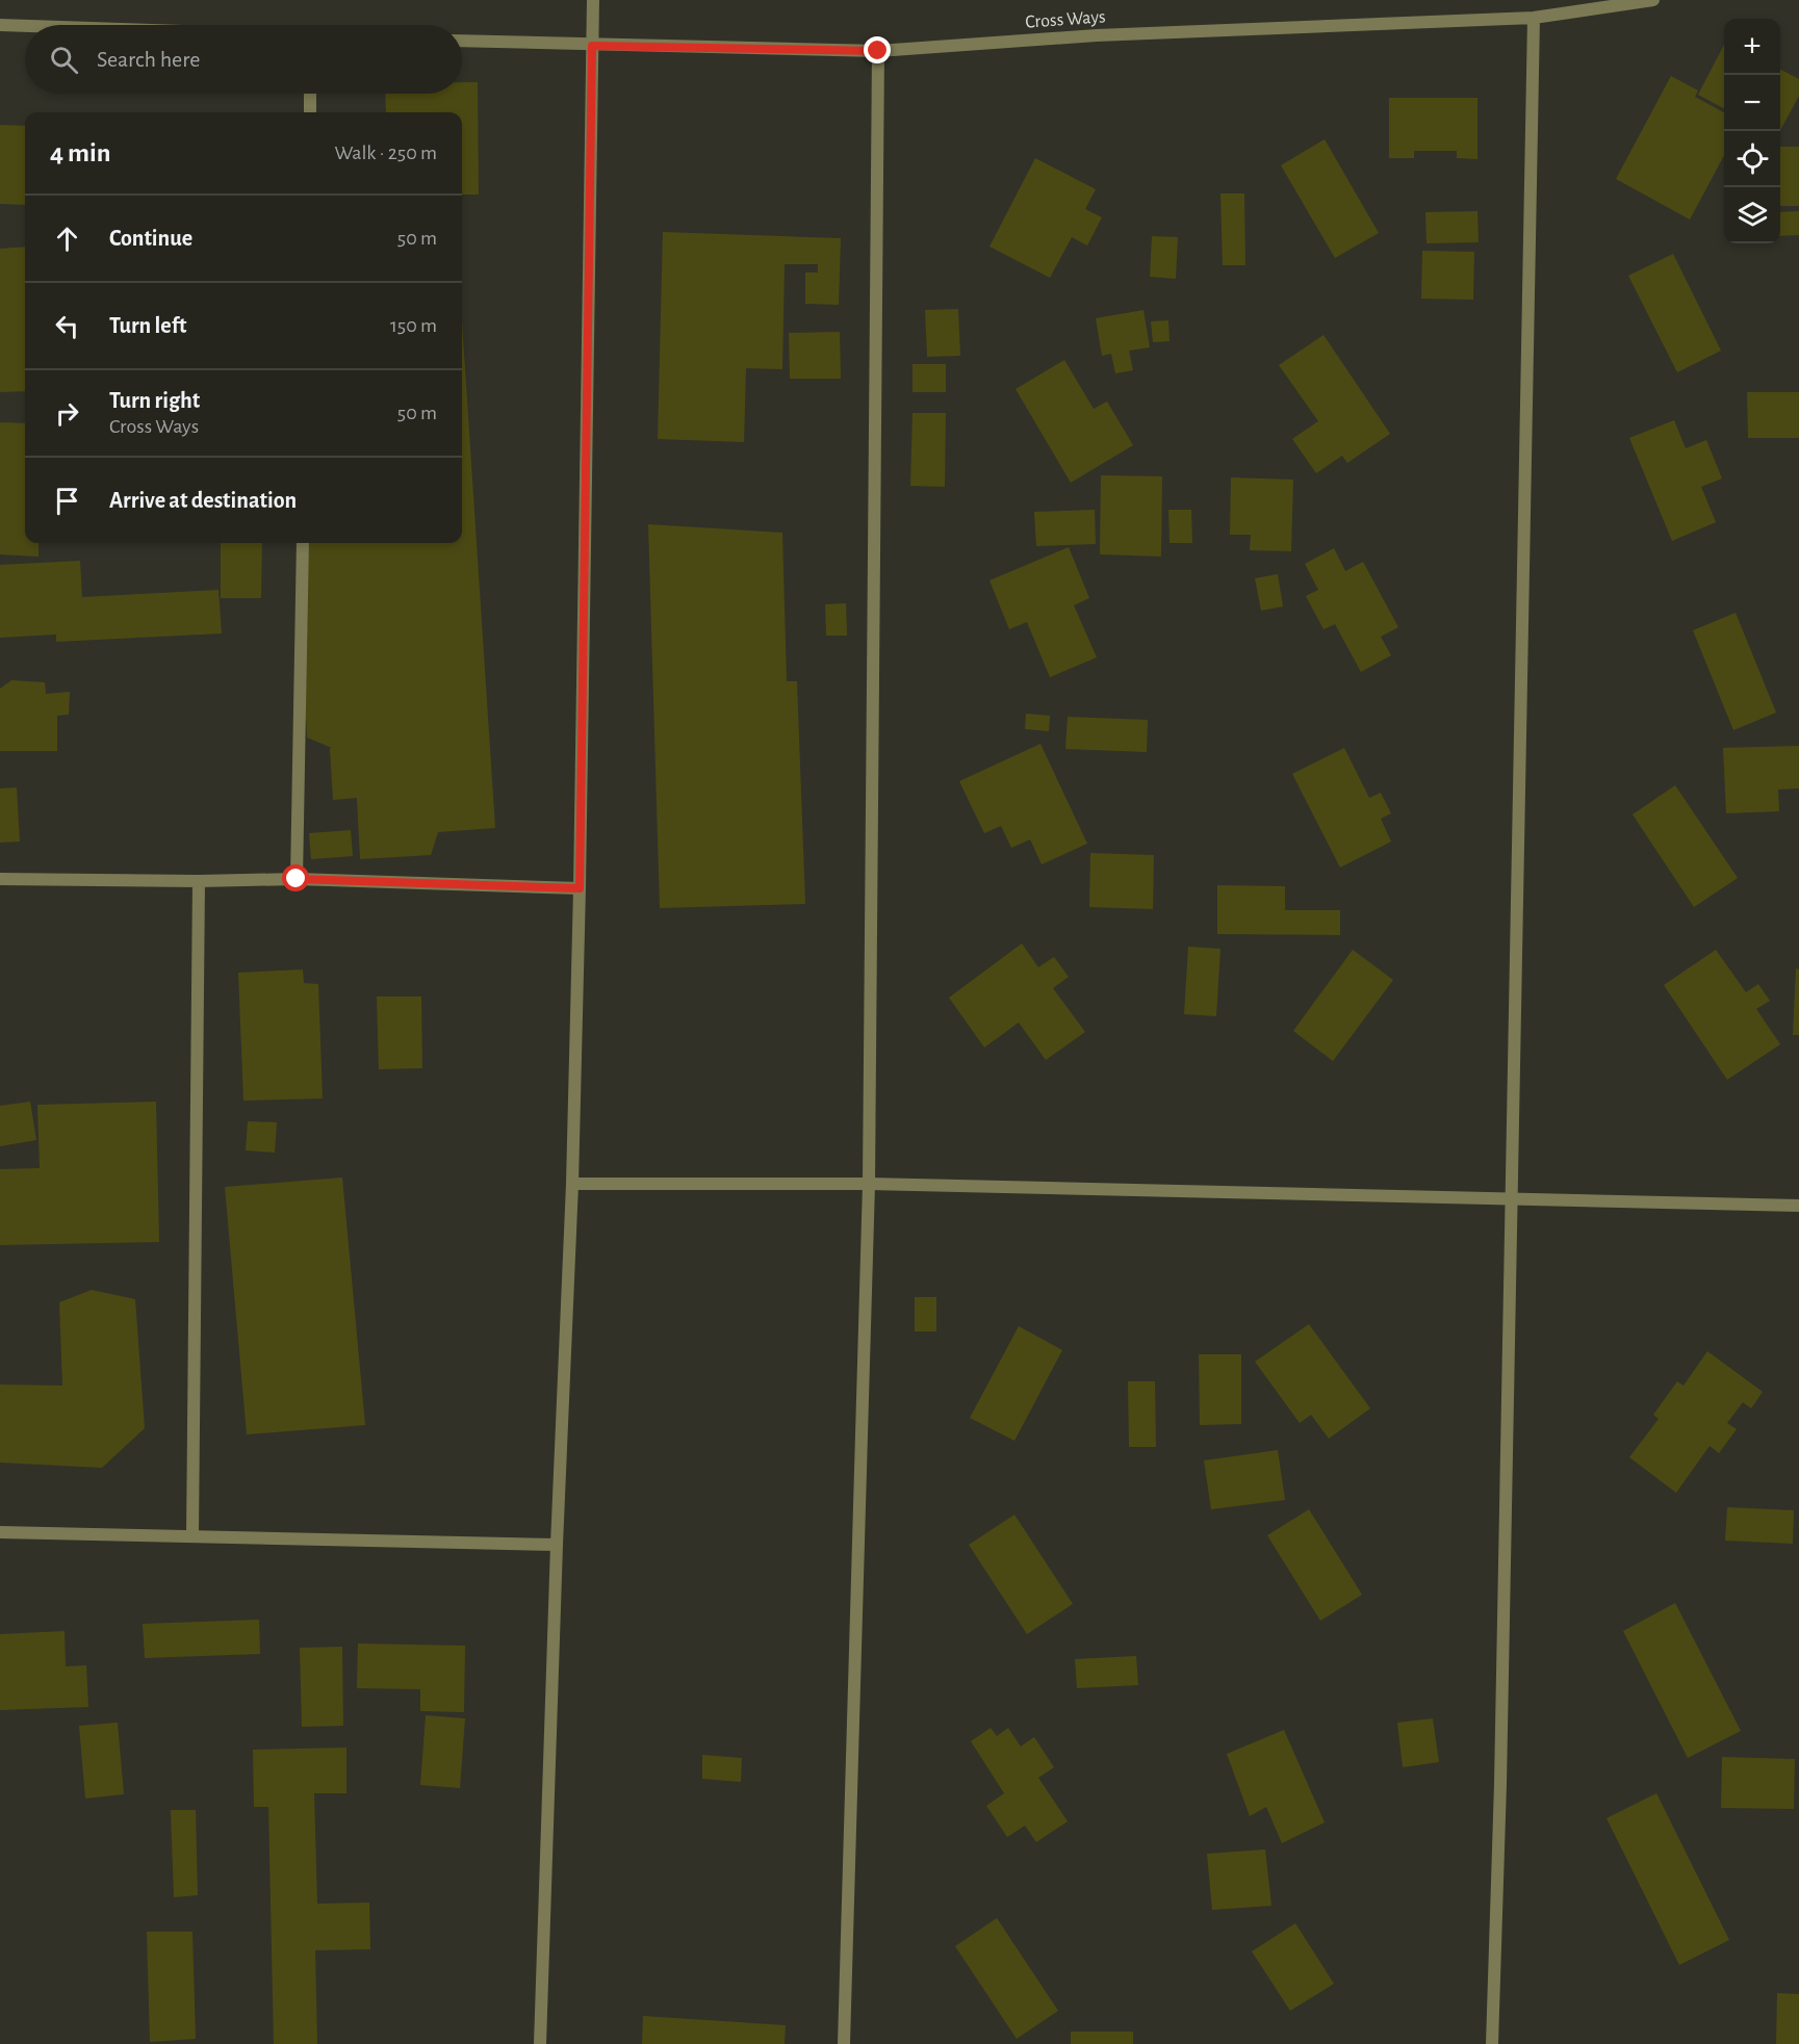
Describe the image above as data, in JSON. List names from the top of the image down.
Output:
{
  "streets": {
    "street": ["Cross Ways"]
  },
  "page": {
    "map_buttons": ["+", "−"],
    "search": "Search here",
    "heading": ["4 min", "Walk · 250 m"],
    "list": [
      ["Continue", "50 m"],
      ["Turn left", "150 m"],
      ["Turn right", "Cross Ways", "50 m"],
      "Arrive at destination"
    ]
  }
}
